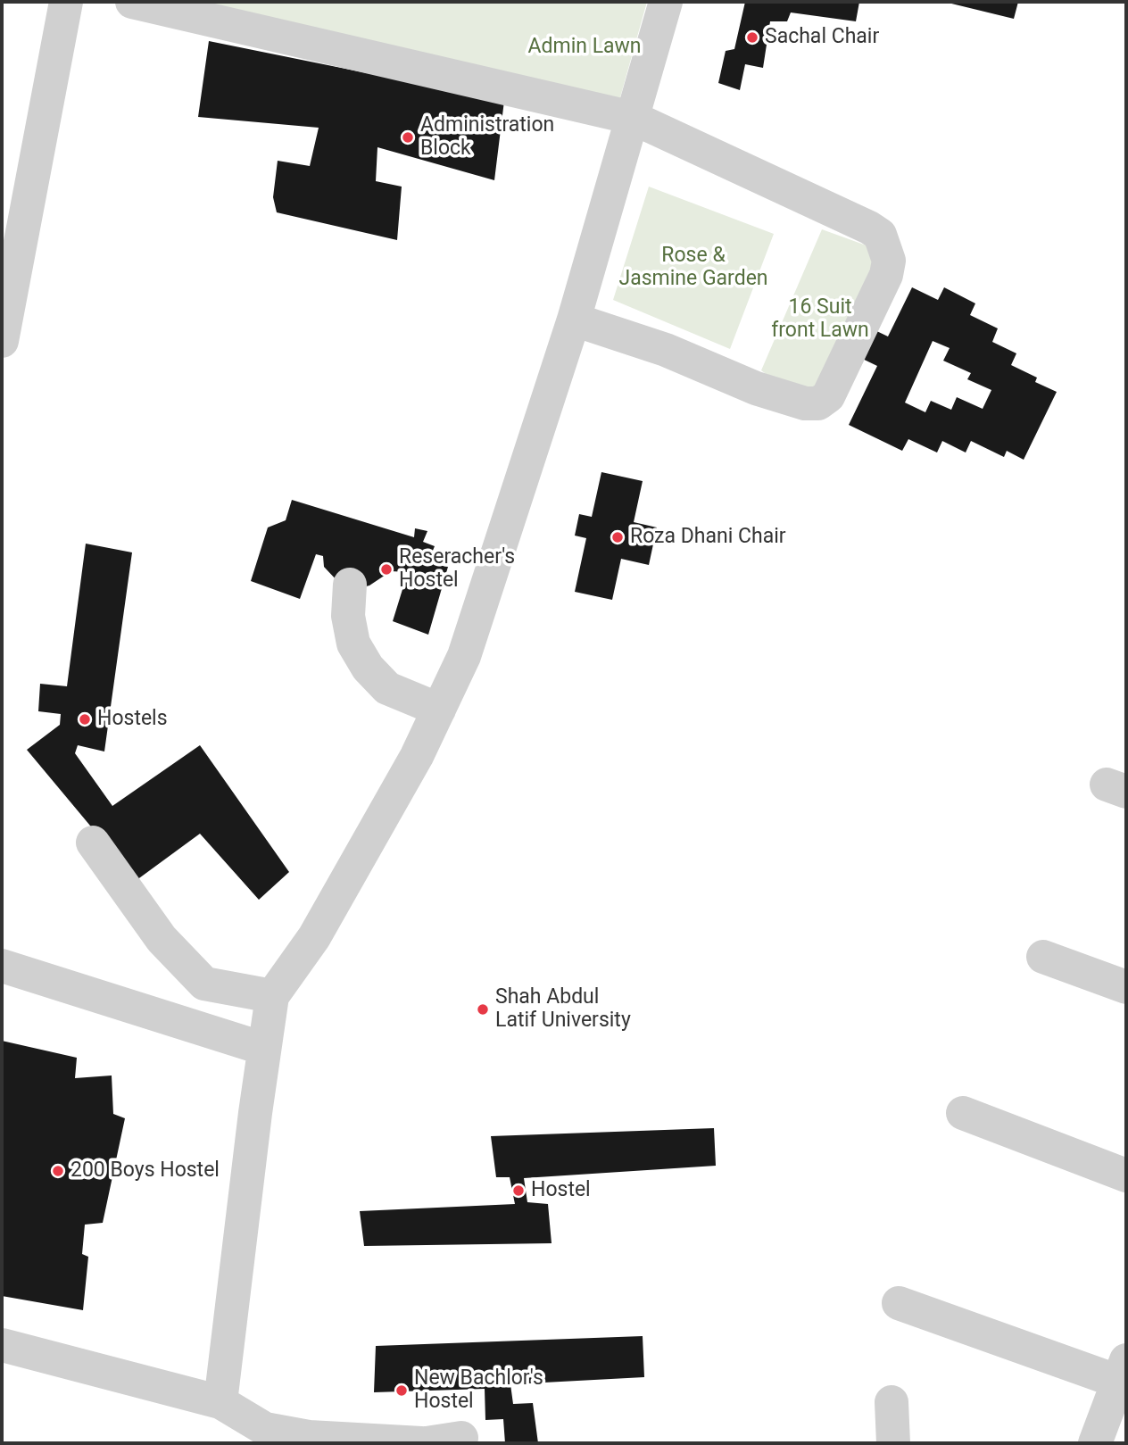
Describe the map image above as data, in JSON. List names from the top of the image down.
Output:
{
  "parks": ["Admin Lawn", "Rose & Jasmine Garden", "16 Suit front Lawn"],
  "places": [
    "Sachal Chair",
    "Administration Block",
    "Roza Dhani Chair",
    "Reseracher's Hostel",
    "Hostels",
    "Shah Abdul Latif University",
    "200 Boys Hostel",
    "Hostel",
    "New Bachlor's Hostel"
  ]
}
